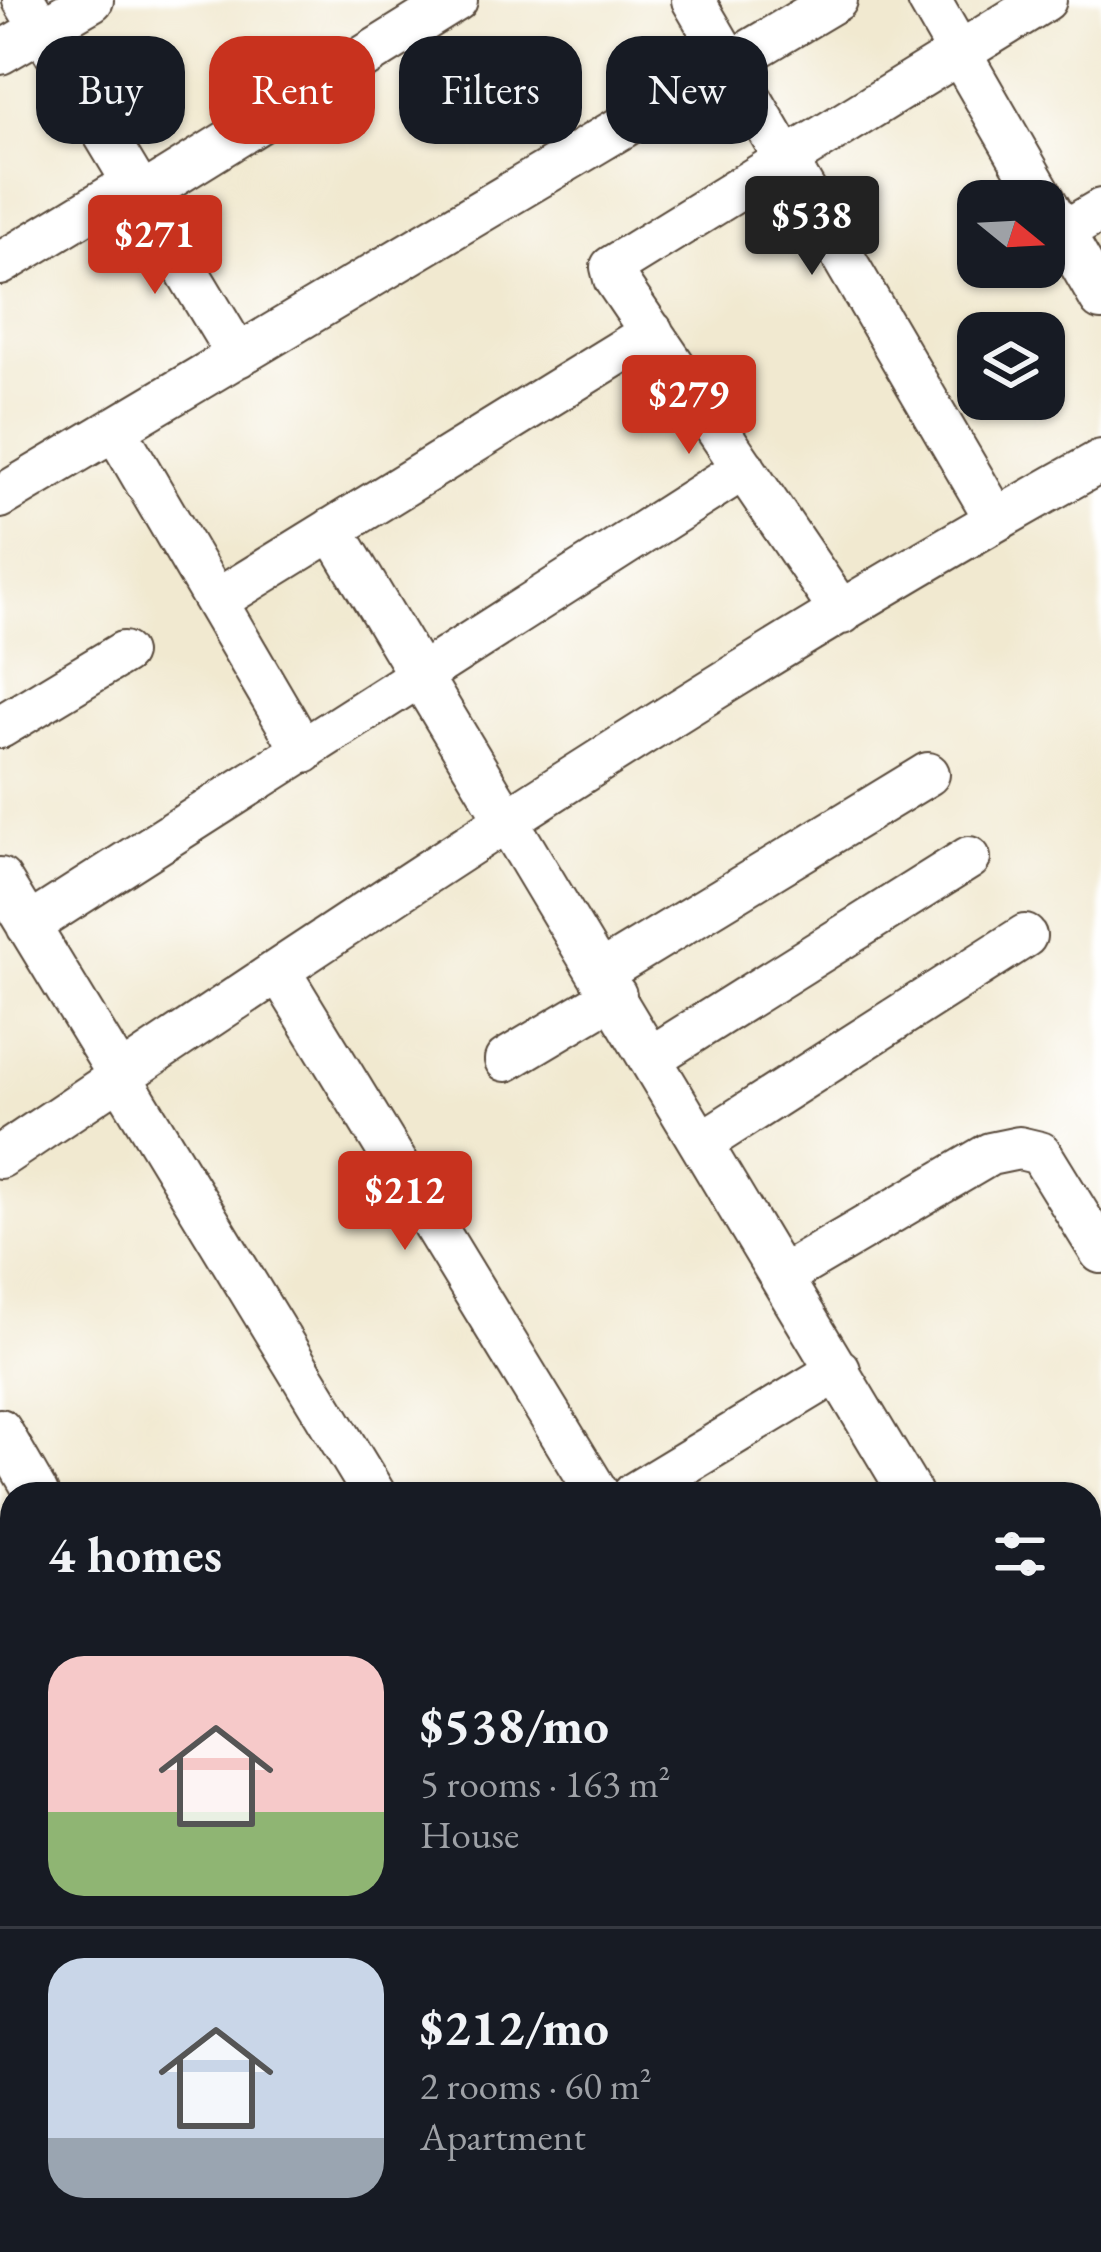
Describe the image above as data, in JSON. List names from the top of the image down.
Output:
{
  "north": "right",
  "page": {
    "chip": [
      "Buy",
      "Rent",
      "Filters",
      "New"
    ],
    "price": [
      "$538",
      "$271",
      "$279",
      "$212"
    ],
    "heading": "4 homes",
    "list": [
      {
        "name": "$538/mo",
        "note": "5 rooms · 163 m² · House"
      },
      {
        "name": "$212/mo",
        "note": "2 rooms · 60 m² · Apartment"
      }
    ]
  }
}
